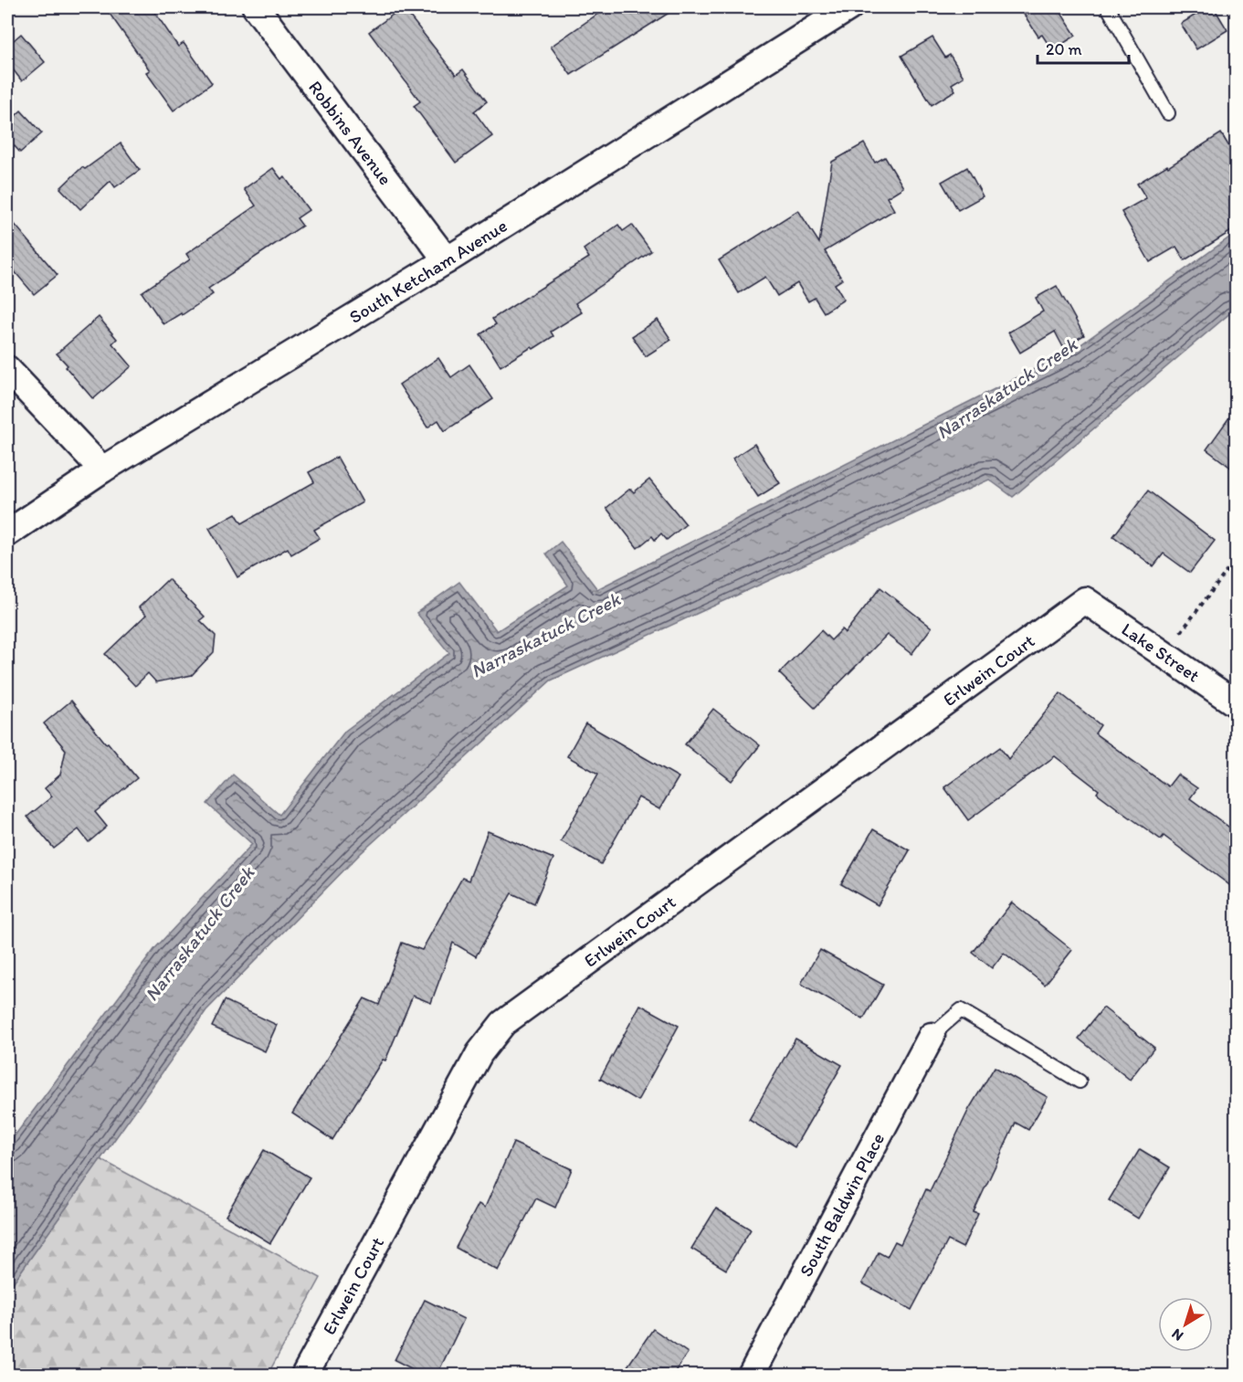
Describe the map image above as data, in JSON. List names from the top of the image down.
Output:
{
  "streets": {
    "street": [
      "Robbins Avenue",
      "South Ketcham Avenue",
      "Lake Street",
      "Erlwein Court",
      "South Baldwin Place"
    ]
  },
  "crossings": [
    ["Robbins Avenue", "South Ketcham Avenue"],
    ["Lake Street", "Erlwein Court"]
  ],
  "water": ["Narraskatuck Creek"],
  "scale_bar": "20 m",
  "north": "bottom left"
}
